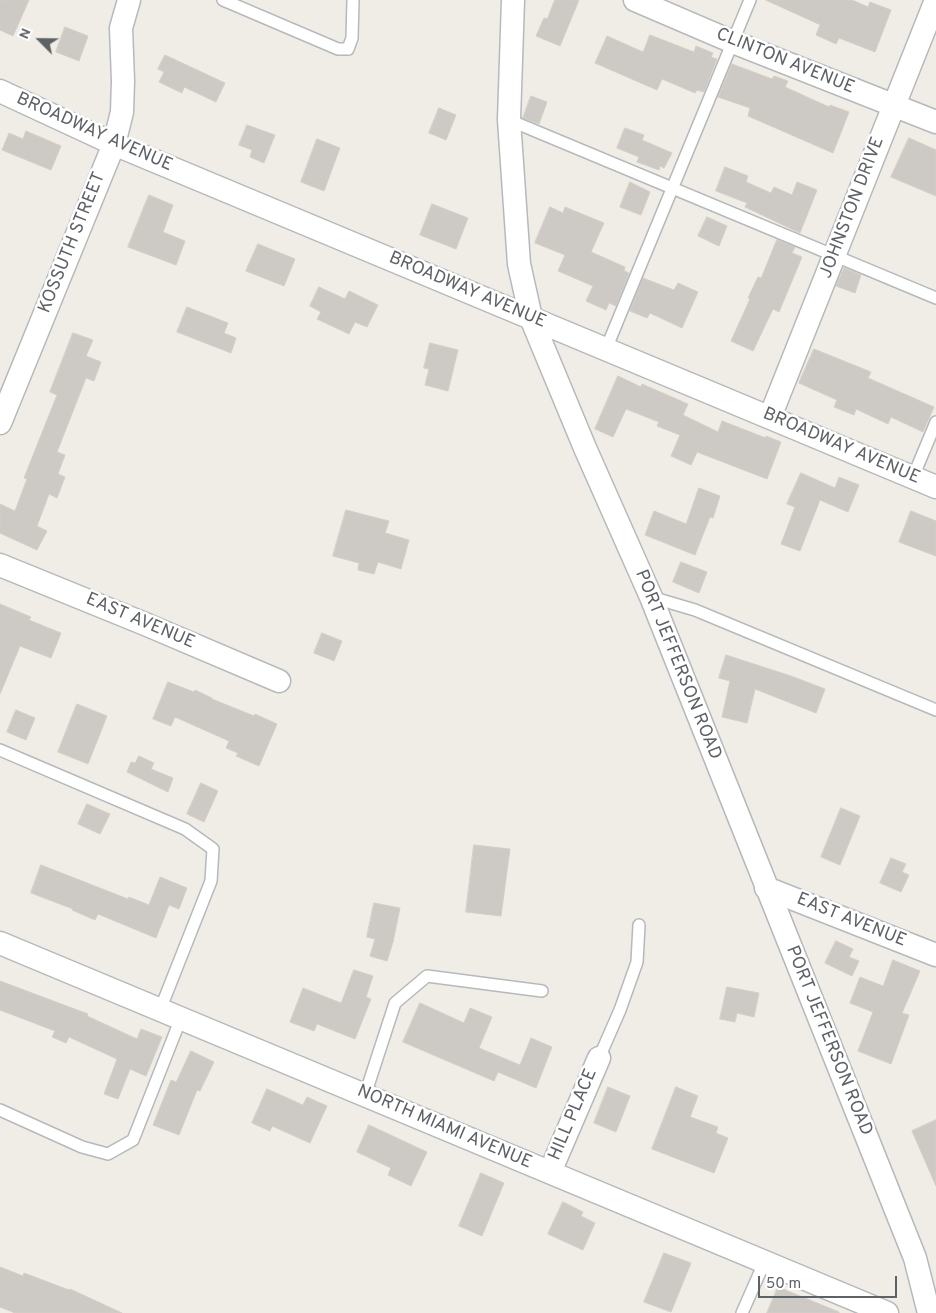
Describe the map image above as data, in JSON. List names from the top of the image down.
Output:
{
  "streets": {
    "street": [
      "CLINTON AVENUE",
      "BROADWAY AVENUE",
      "JOHNSTON DRIVE",
      "KOSSUTH STREET",
      "EAST AVENUE",
      "PORT JEFFERSON ROAD",
      "HILL PLACE",
      "NORTH MIAMI AVENUE"
    ]
  },
  "crossings": [
    ["CLINTON AVENUE", "JOHNSTON DRIVE"],
    ["BROADWAY AVENUE", "JOHNSTON DRIVE"],
    ["BROADWAY AVENUE", "KOSSUTH STREET"],
    ["BROADWAY AVENUE", "PORT JEFFERSON ROAD"],
    ["EAST AVENUE", "PORT JEFFERSON ROAD"],
    ["HILL PLACE", "NORTH MIAMI AVENUE"]
  ],
  "scale_bar": "50 m",
  "north": "top left"
}
